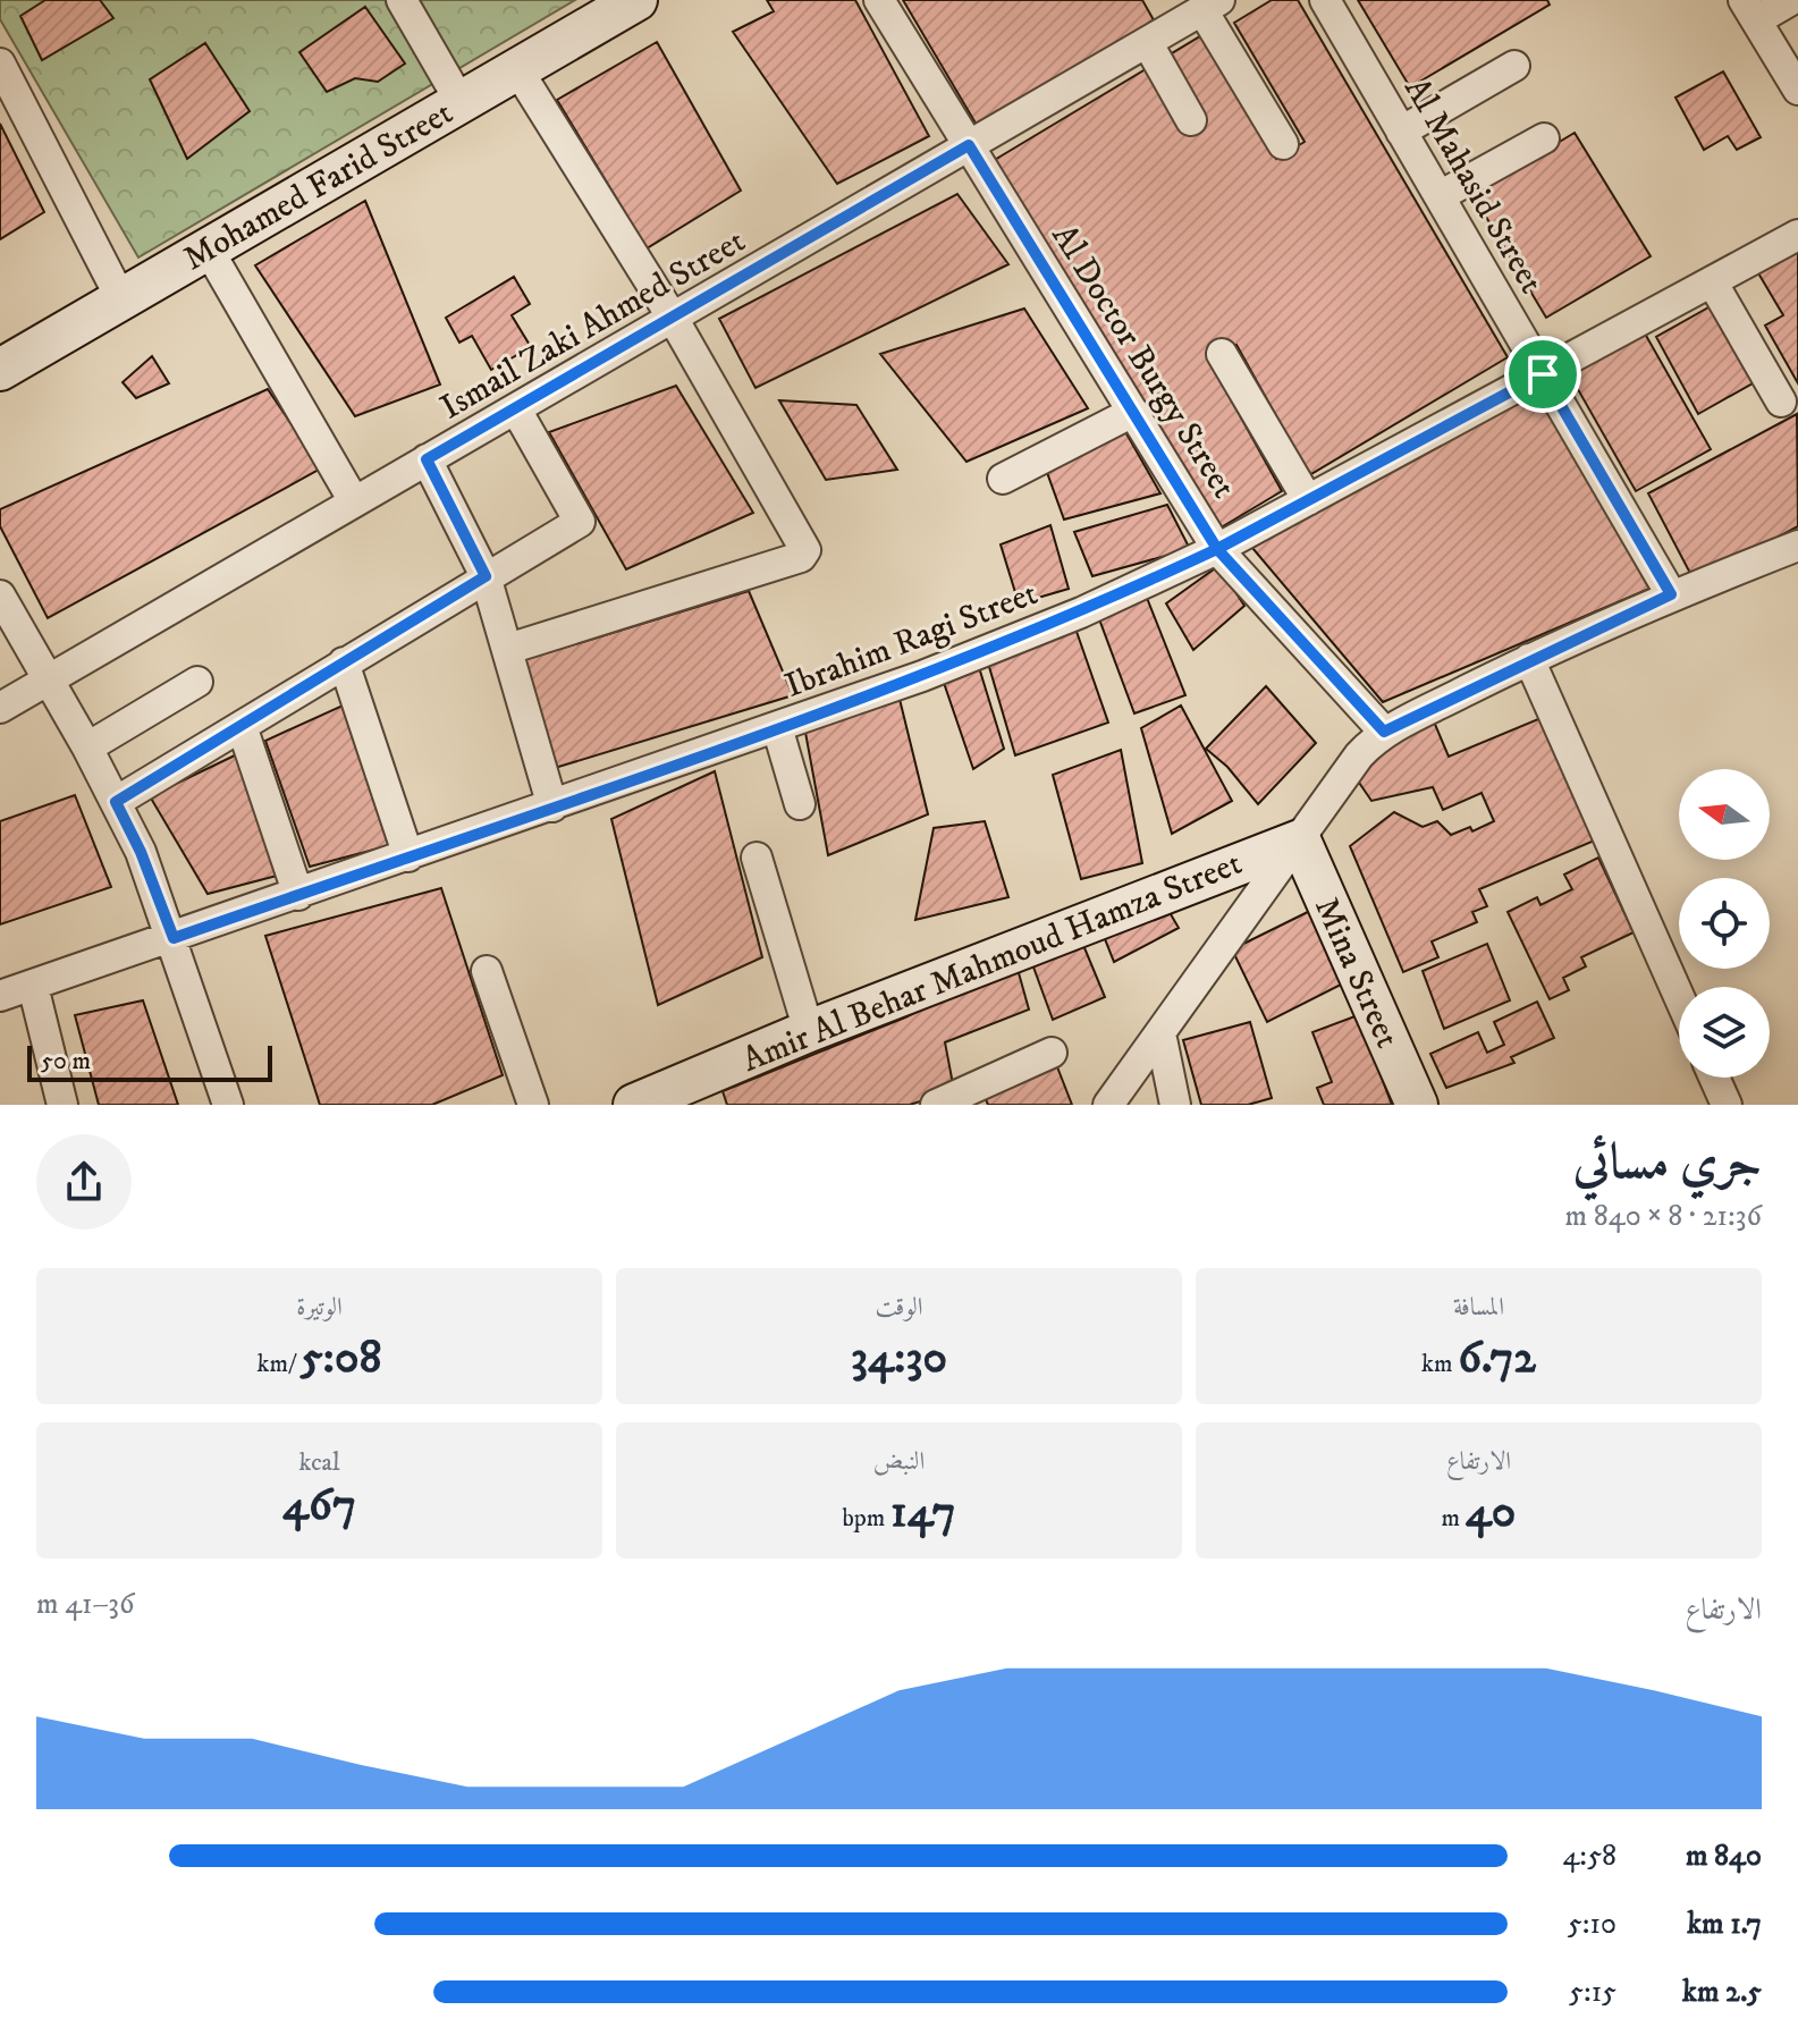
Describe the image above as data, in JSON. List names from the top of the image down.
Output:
{
  "streets": {
    "street": [
      "Mohamed Farid Street",
      "Al Mahasid Street",
      "Ismail Zaki Ahmed Street",
      "Al Doctor Burgy Street",
      "Ibrahim Ragi Street",
      "Amir Al Behar Mahmoud Hamza Street",
      "Mina Street"
    ]
  },
  "crossings": [
    ["Al Mahasid Street", "Ibrahim Ragi Street"],
    ["Ismail Zaki Ahmed Street", "Al Doctor Burgy Street"],
    ["Al Doctor Burgy Street", "Ibrahim Ragi Street"],
    ["Amir Al Behar Mahmoud Hamza Street", "Mina Street"]
  ],
  "scale_bar": "50 m",
  "north": "left",
  "page": {
    "scale": "50 m",
    "heading": ["جري مسائي", "21:36 · 8 × 840 m"],
    "stats": [
      ["المسافة", "6.72 km"],
      ["الوقت", "34:30"],
      ["الوتيرة", "5:08 /km"],
      ["الارتفاع", "40 m"],
      ["النبض", "147 bpm"],
      ["kcal", "467"]
    ],
    "chart": ["الارتفاع", "36–41 m"],
    "list": [
      {
        "name": "840 m",
        "note": "4:58"
      },
      {
        "name": "1.7 km",
        "note": "5:10"
      },
      {
        "name": "2.5 km",
        "note": "5:15"
      }
    ]
  }
}
